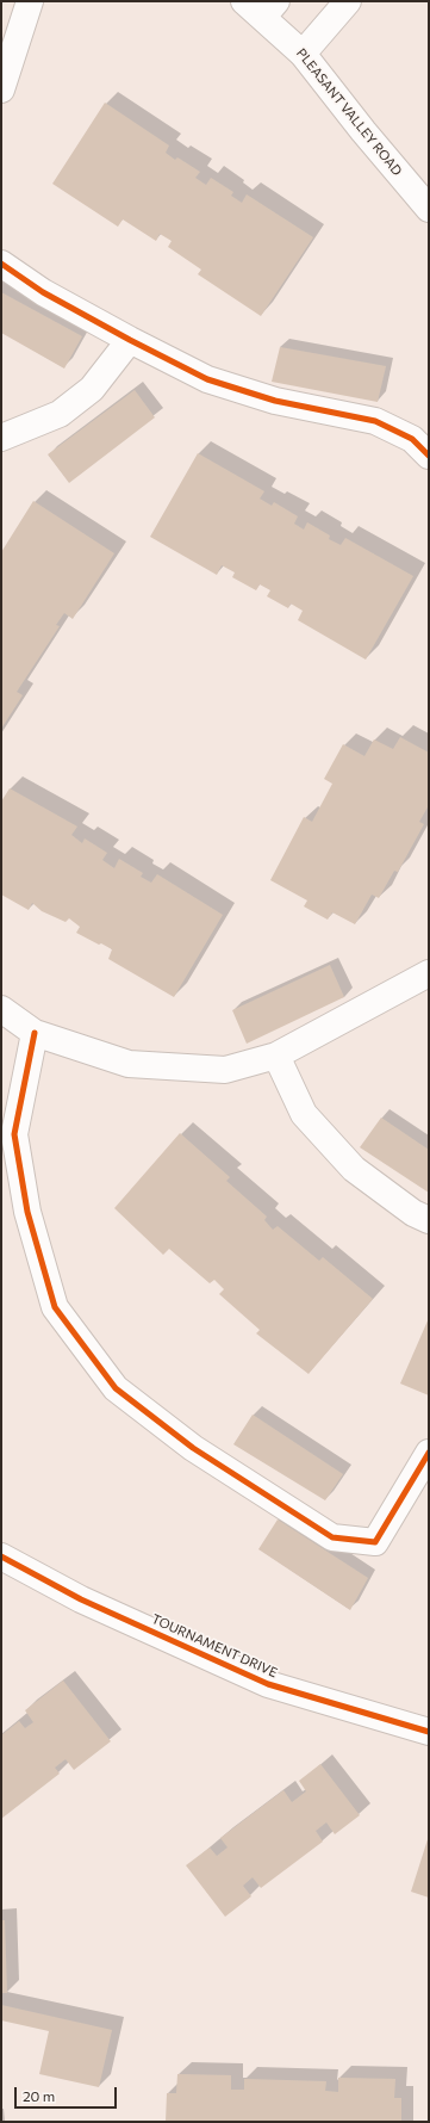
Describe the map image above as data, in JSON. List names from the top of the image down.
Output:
{
  "streets": {
    "street": ["PLEASANT VALLEY ROAD", "TOURNAMENT DRIVE"]
  },
  "scale_bar": "20 m"
}
